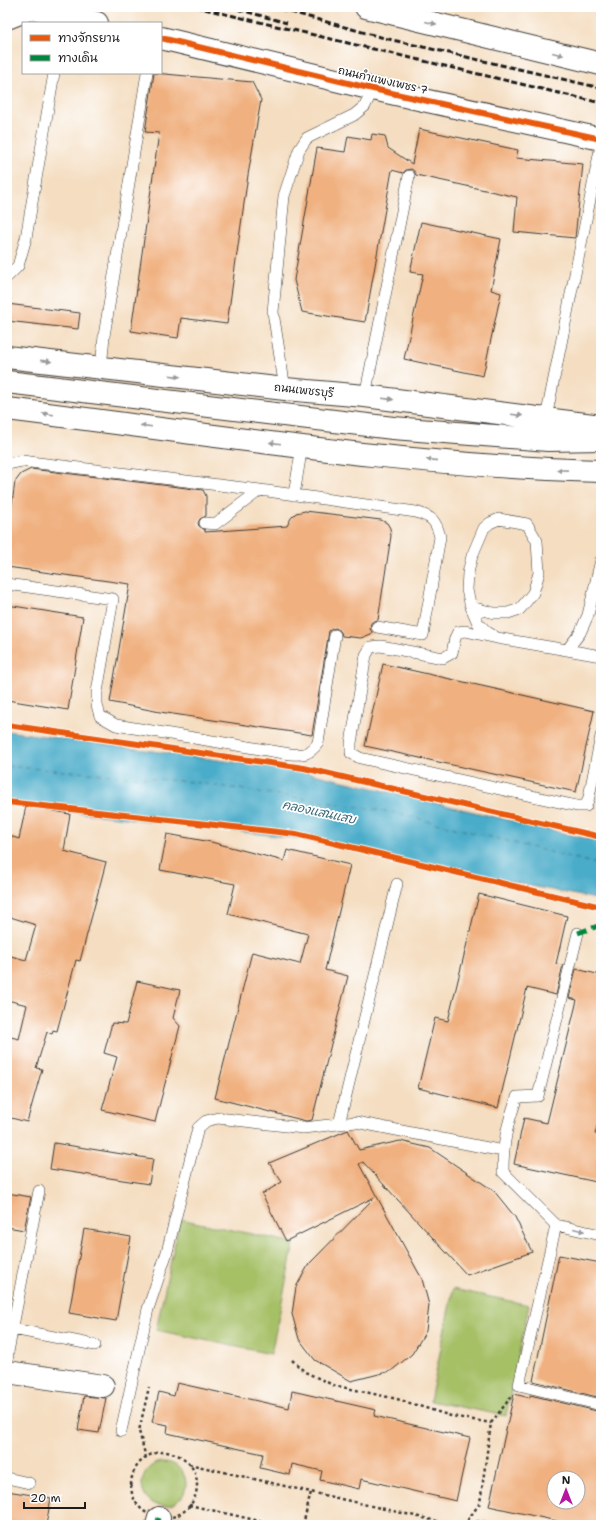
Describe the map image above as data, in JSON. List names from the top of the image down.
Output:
{
  "streets": {
    "main road": ["ถนนกำแพงเพชร 7", "ถนนเพชรบุรี"]
  },
  "water": ["คลองแสนแสบ"],
  "legend": ["ทางจักรยาน", "ทางเดิน"],
  "scale_bar": "20 m",
  "north": "top"
}
